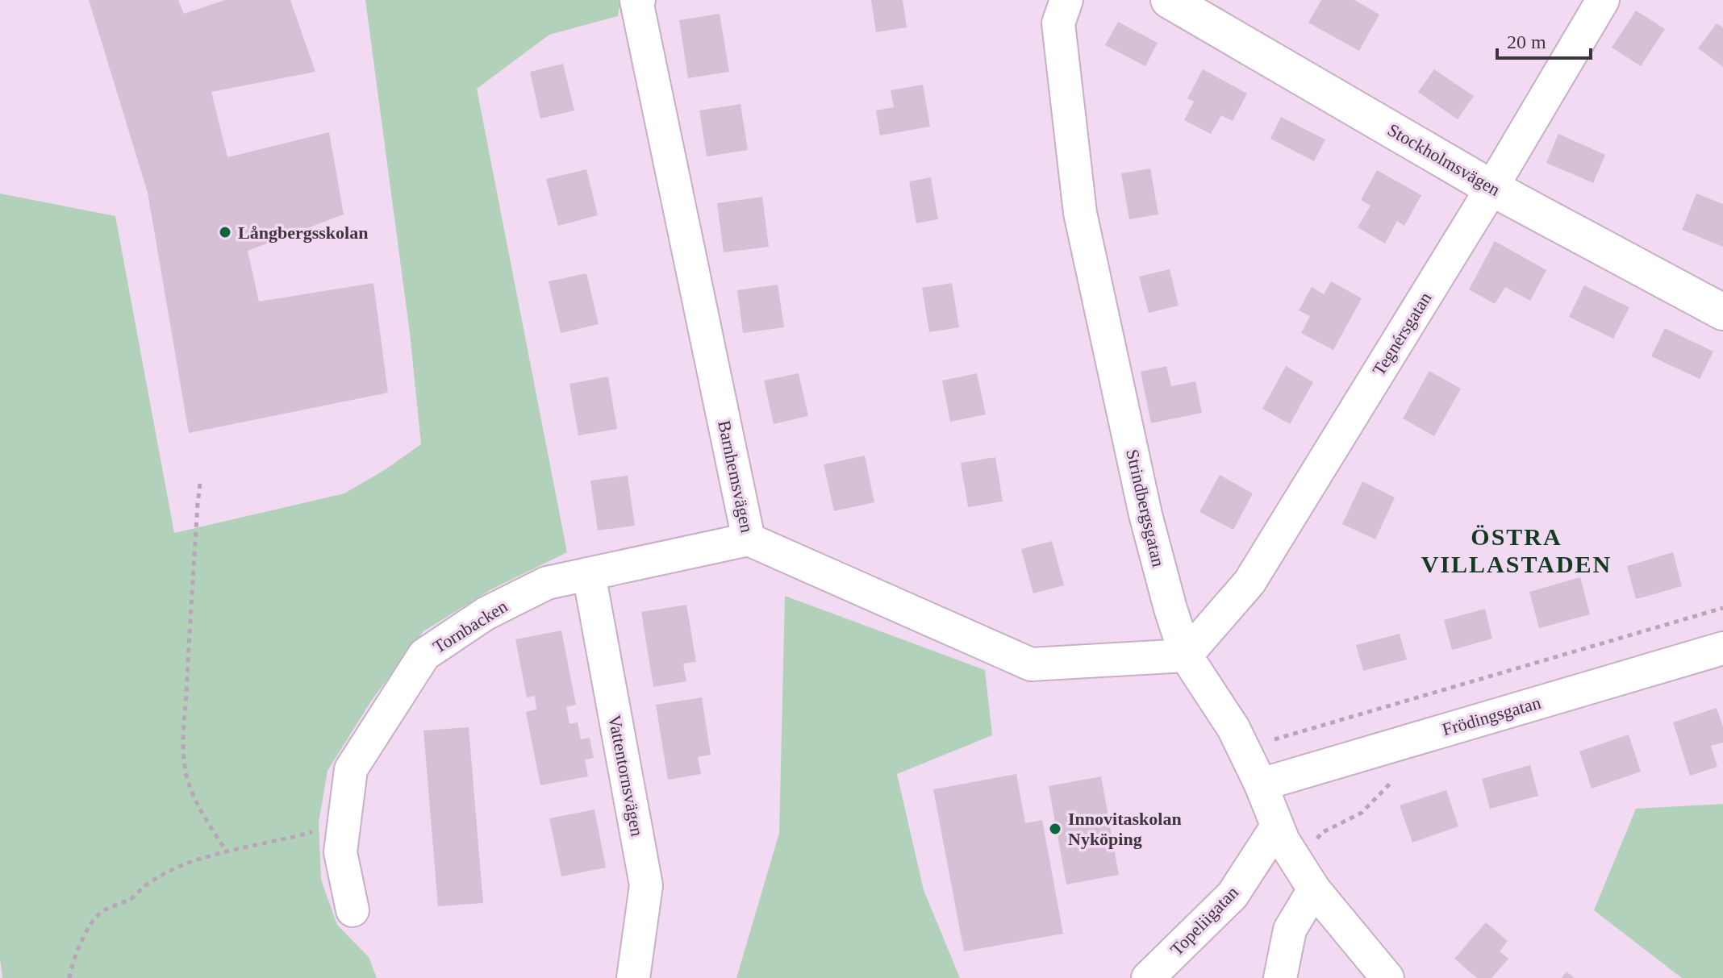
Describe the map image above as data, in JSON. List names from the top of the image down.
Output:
{
  "streets": {
    "street": [
      "Stockholmsvägen",
      "Tegnérsgatan",
      "Barnhemsvägen",
      "Strindbergsgatan",
      "Tornbacken",
      "Frödingsgatan",
      "Vattentornsvägen",
      "Topeliigatan"
    ]
  },
  "crossings": [
    ["Stockholmsvägen", "Tegnérsgatan"],
    ["Tegnérsgatan", "Barnhemsvägen"],
    ["Tegnérsgatan", "Strindbergsgatan"],
    ["Barnhemsvägen", "Strindbergsgatan"],
    ["Barnhemsvägen", "Tornbacken"],
    ["Strindbergsgatan", "Frödingsgatan"],
    ["Strindbergsgatan", "Topeliigatan"],
    ["Tornbacken", "Vattentornsvägen"]
  ],
  "districts": ["ÖSTRA VILLASTADEN"],
  "places": ["Långbergsskolan", "Innovitaskolan Nyköping"],
  "scale_bar": "20 m"
}
